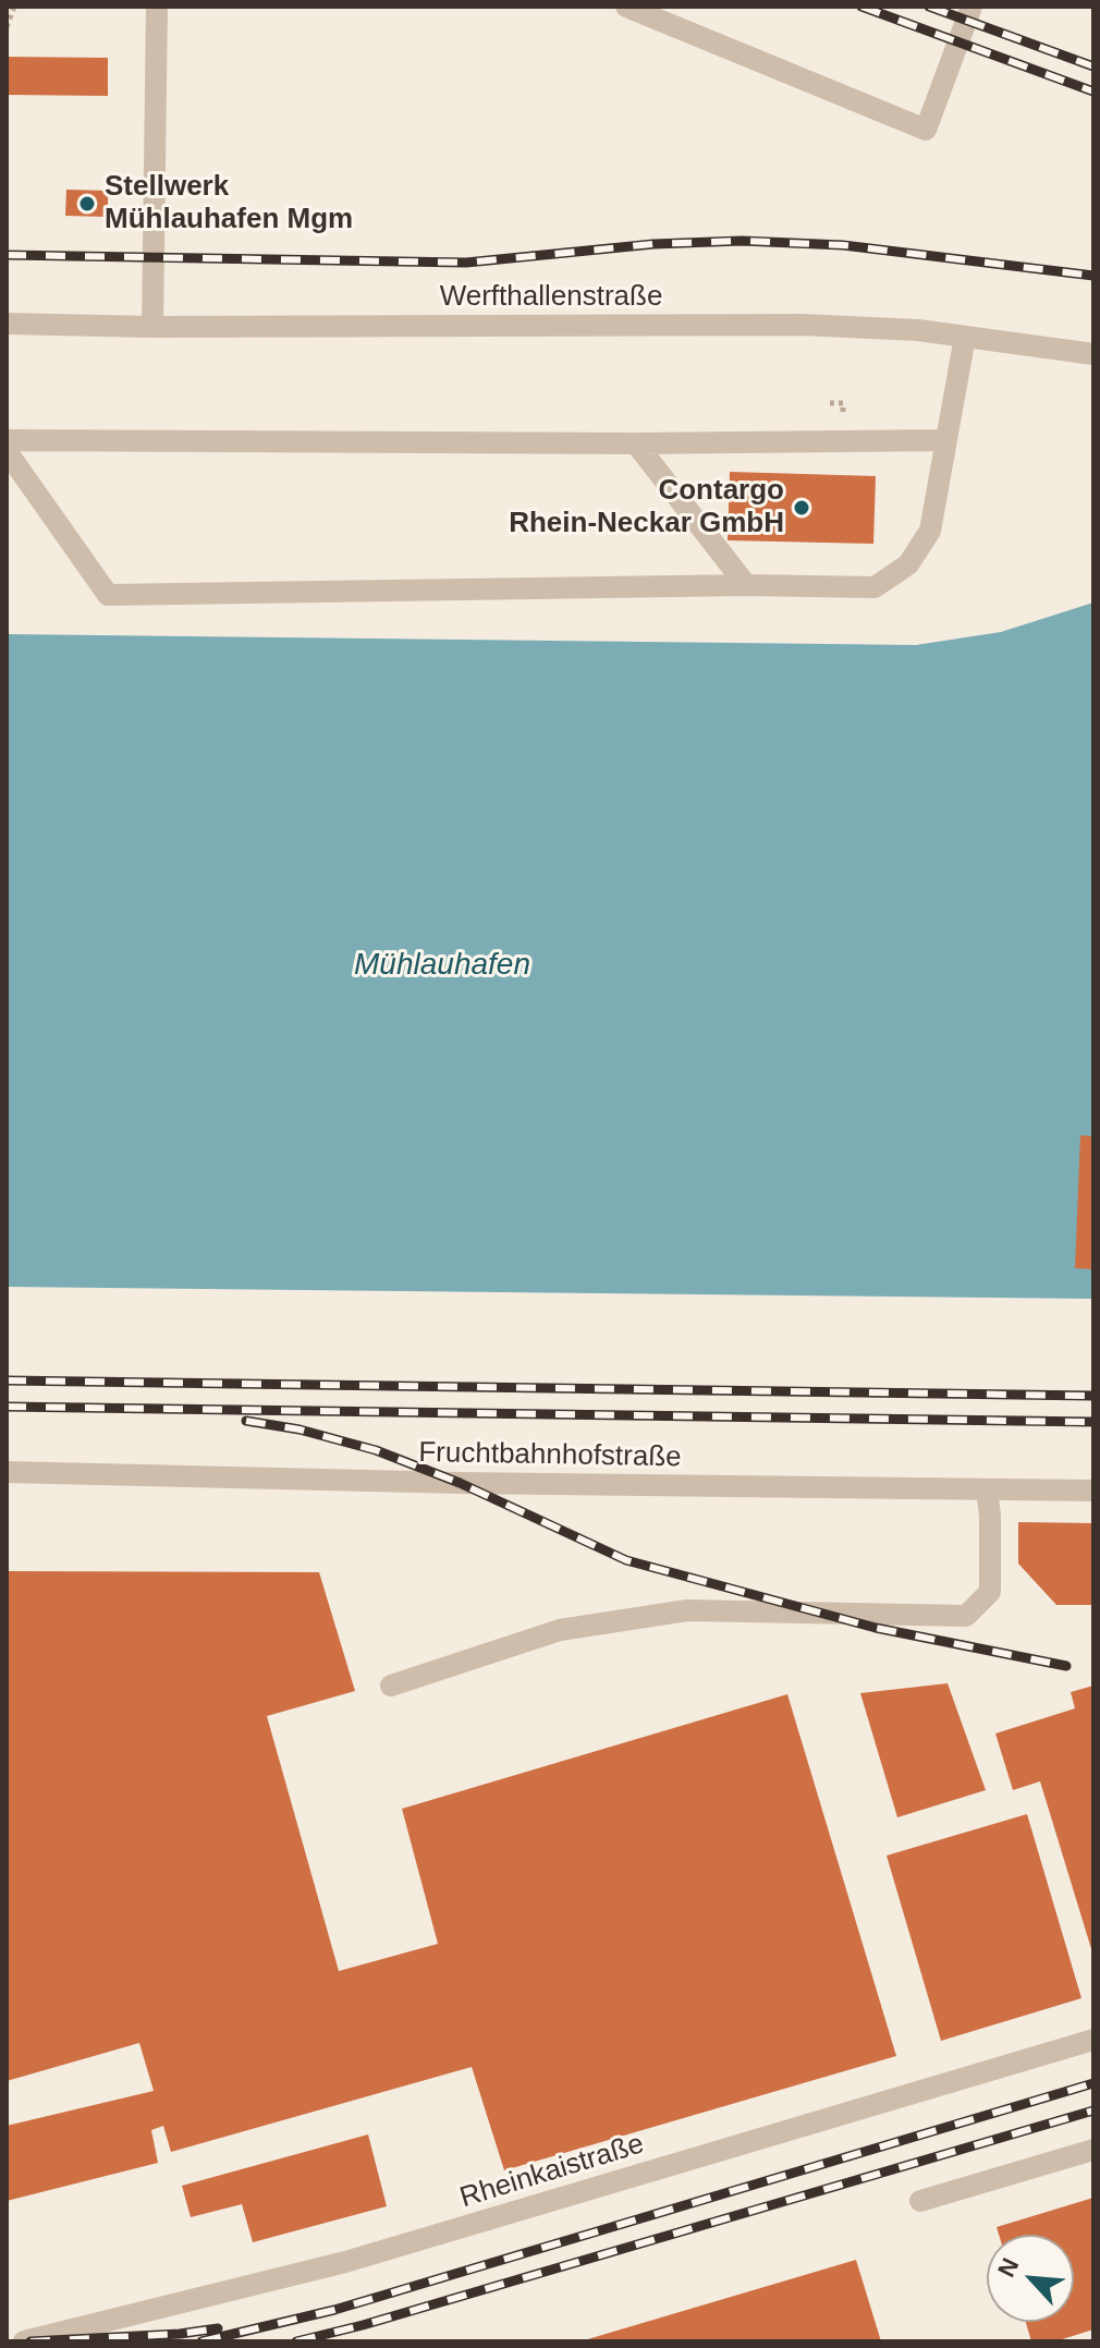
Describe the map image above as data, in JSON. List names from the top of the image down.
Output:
{
  "streets": {
    "street": ["Werfthallenstraße", "Fruchtbahnhofstraße", "Rheinkaistraße"]
  },
  "water": ["Mühlauhafen"],
  "places": ["Stellwerk Mühlauhafen Mgm", "Contargo Rhein-Neckar GmbH"],
  "north": "top left"
}
